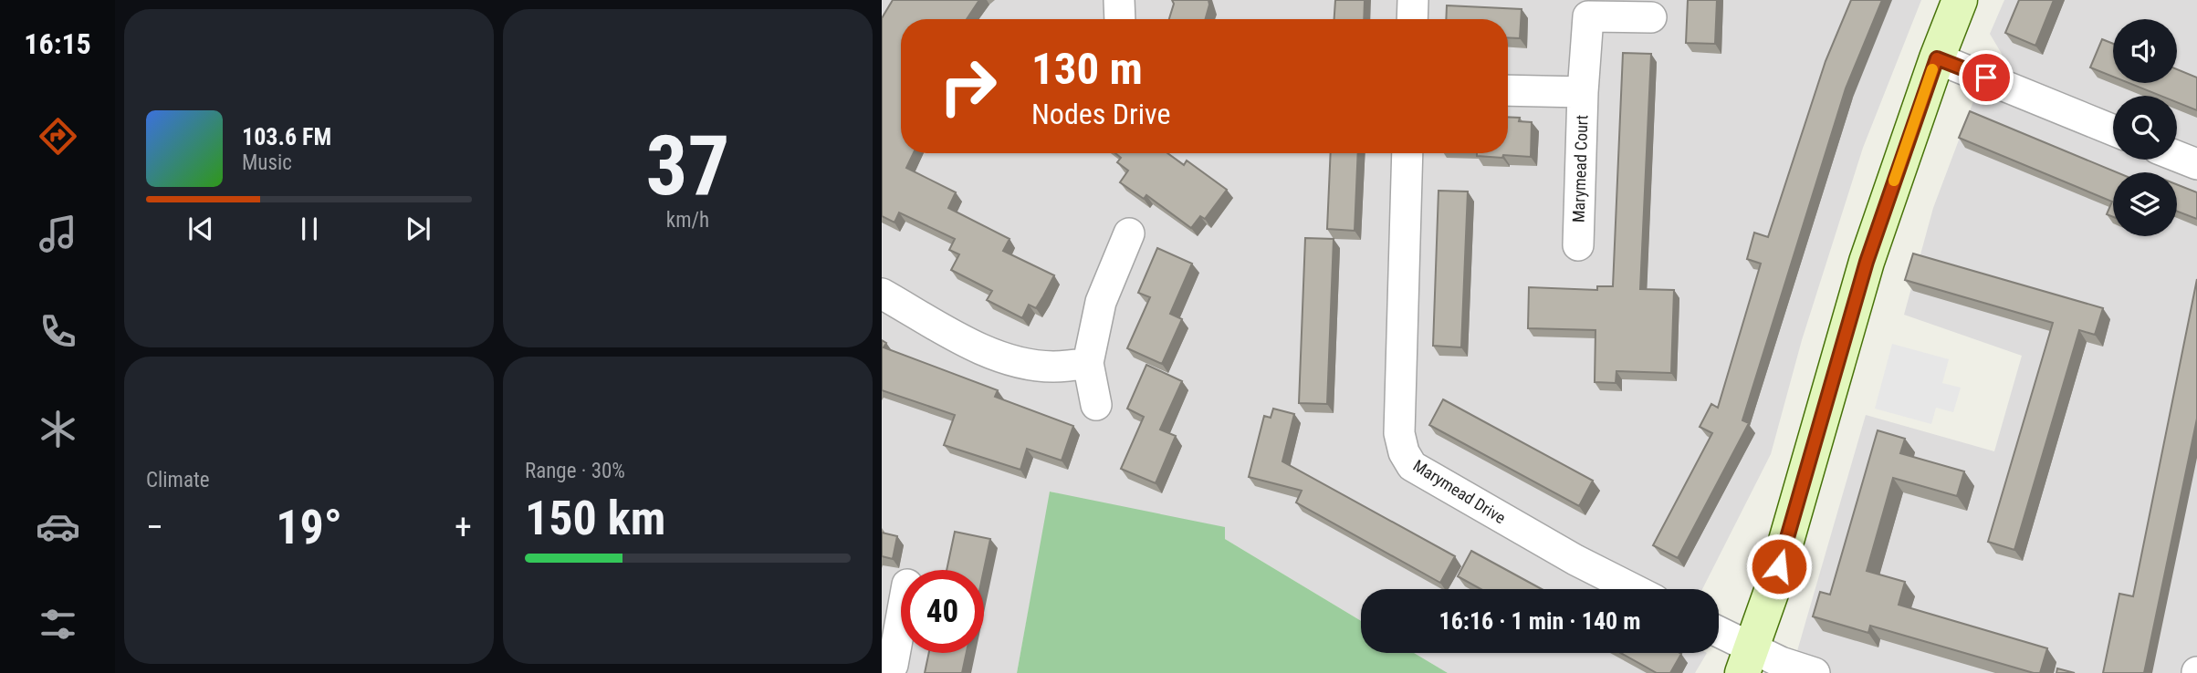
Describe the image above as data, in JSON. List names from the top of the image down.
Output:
{
  "streets": {
    "street": ["Marymead Court", "Marymead Drive"]
  },
  "page": {
    "tabs": "16:15",
    "tile": [
      ["37", "km/h"],
      "Climate",
      ["Range · 30%", "150 km"]
    ],
    "turn": ["130 m", "Nodes Drive"],
    "song": ["103.6 FM", "Music"],
    "heat": ["−", "19°", "+"],
    "limit": "40",
    "trip": "16:16 · 1 min · 140 m"
  }
}
